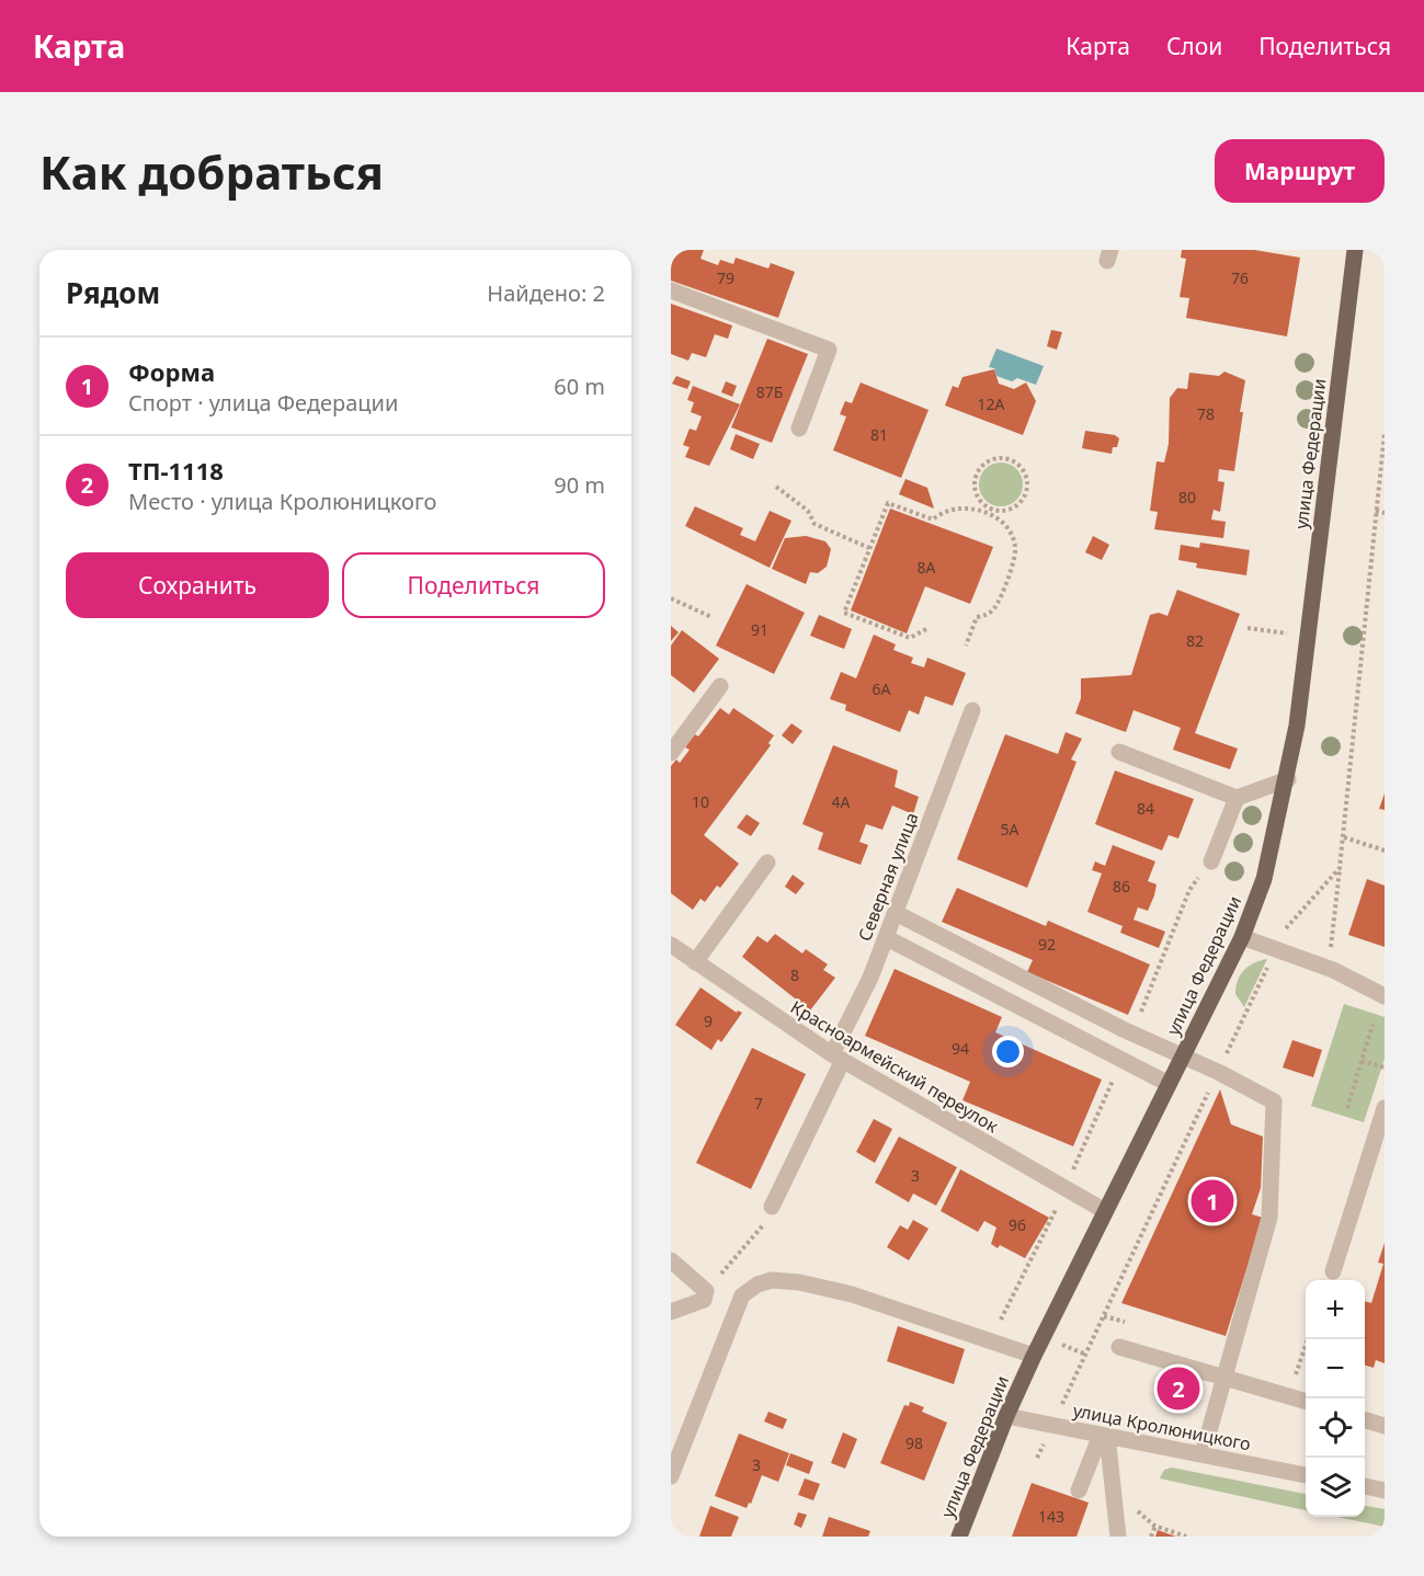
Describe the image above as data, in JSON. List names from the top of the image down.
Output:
{
  "streets": {
    "main road": ["улица Федерации"],
    "street": ["Северная улица", "Красноармейский переулок", "улица Кролюницкого"]
  },
  "crossings": [
    ["улица Федерации", "Красноармейский переулок"],
    ["улица Федерации", "улица Кролюницкого"],
    ["Северная улица", "Красноармейский переулок"]
  ],
  "house_numbers": [
    "79",
    "76",
    "87Б",
    "12А",
    "78",
    "81",
    "80",
    "8А",
    "91",
    "82",
    "6А",
    "10",
    "4А",
    "84",
    "5А",
    "86",
    "92",
    "8",
    "9",
    "94",
    "7",
    "3",
    "96",
    "98",
    "3",
    "143"
  ],
  "page": {
    "header": "Карта",
    "nav": ["Карта", "Слои", "Поделиться"],
    "buttons": [
      "Маршрут",
      ["Сохранить", "Поделиться"]
    ],
    "title": "Как добраться",
    "heading": ["Рядом", "Найдено: 2"],
    "list": [
      {
        "mark": "1",
        "name": "Форма",
        "note": "Спорт · улица Федерации",
        "value": "60 m"
      },
      {
        "mark": "2",
        "name": "ТП-1118",
        "note": "Место · улица Кролюницкого",
        "value": "90 m"
      }
    ],
    "pins": ["1", "2"],
    "map_buttons": ["+", "−"]
  }
}
